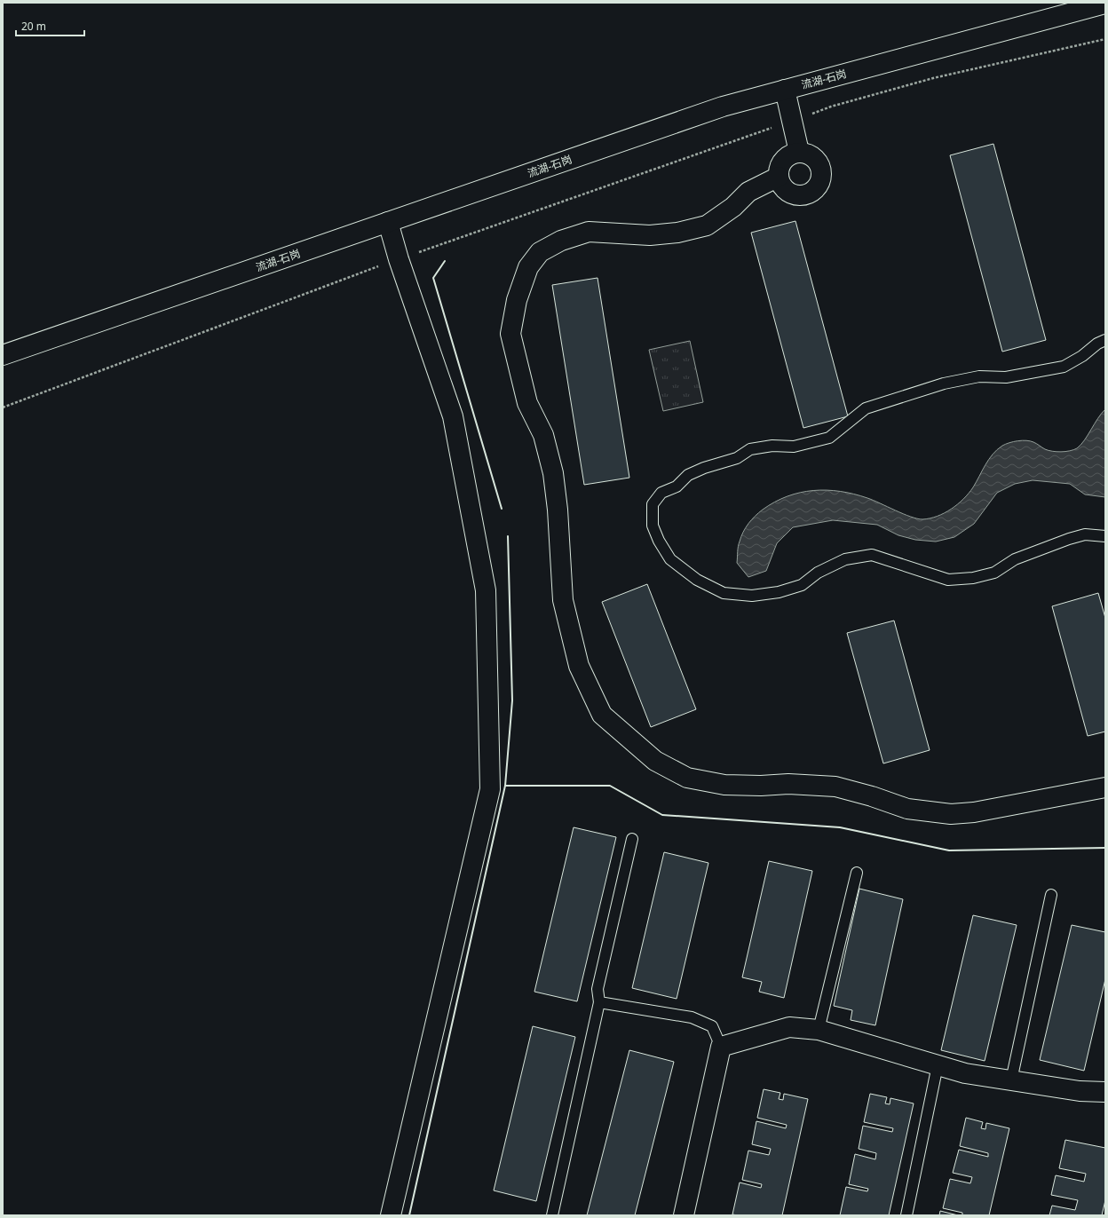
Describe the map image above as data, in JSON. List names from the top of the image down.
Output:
{
  "streets": {
    "street": ["流湖-石岗"]
  },
  "scale_bar": "20 m"
}
